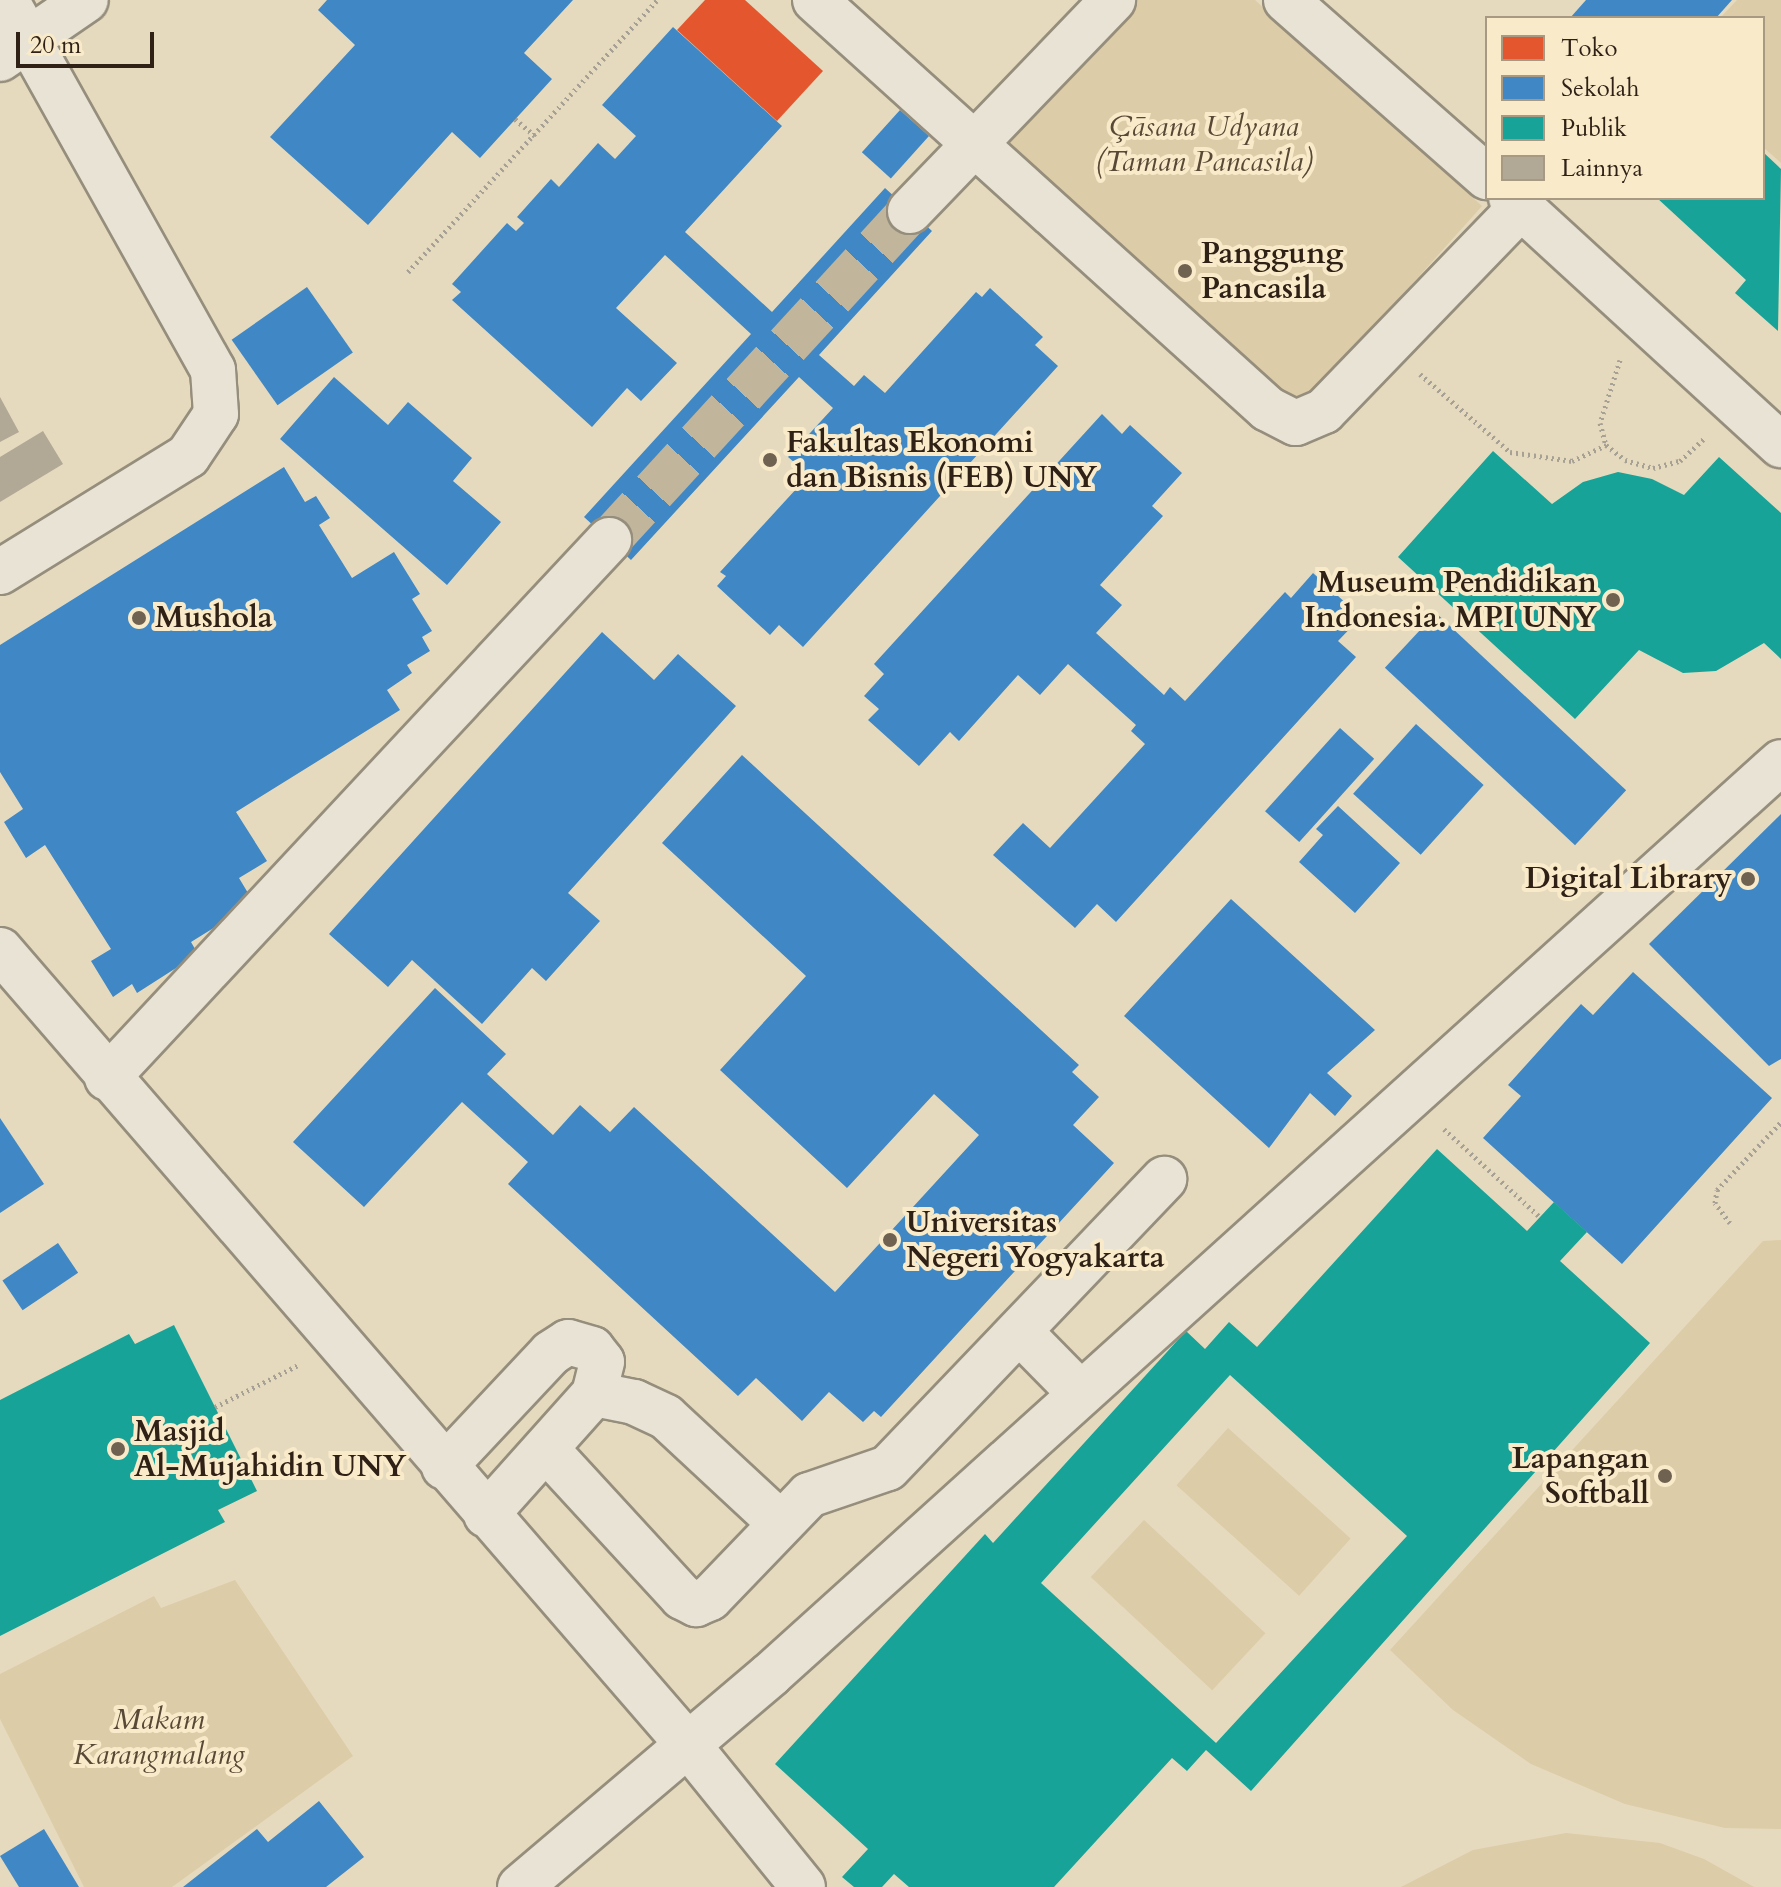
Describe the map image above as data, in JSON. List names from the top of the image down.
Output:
{
  "parks": ["Çāsana Udyana (Taman Pancasila)", "Makam Karangmalang"],
  "places": [
    "Panggung Pancasila",
    "Fakultas Ekonomi dan Bisnis (FEB) UNY",
    "Museum Pendidikan Indonesia. MPI UNY",
    "Mushola",
    "Digital Library",
    "Universitas Negeri Yogyakarta",
    "Masjid Al-Mujahidin UNY",
    "Lapangan Softball"
  ],
  "legend": [
    "Toko",
    "Sekolah",
    "Publik",
    "Lainnya"
  ],
  "scale_bar": "20 m"
}
